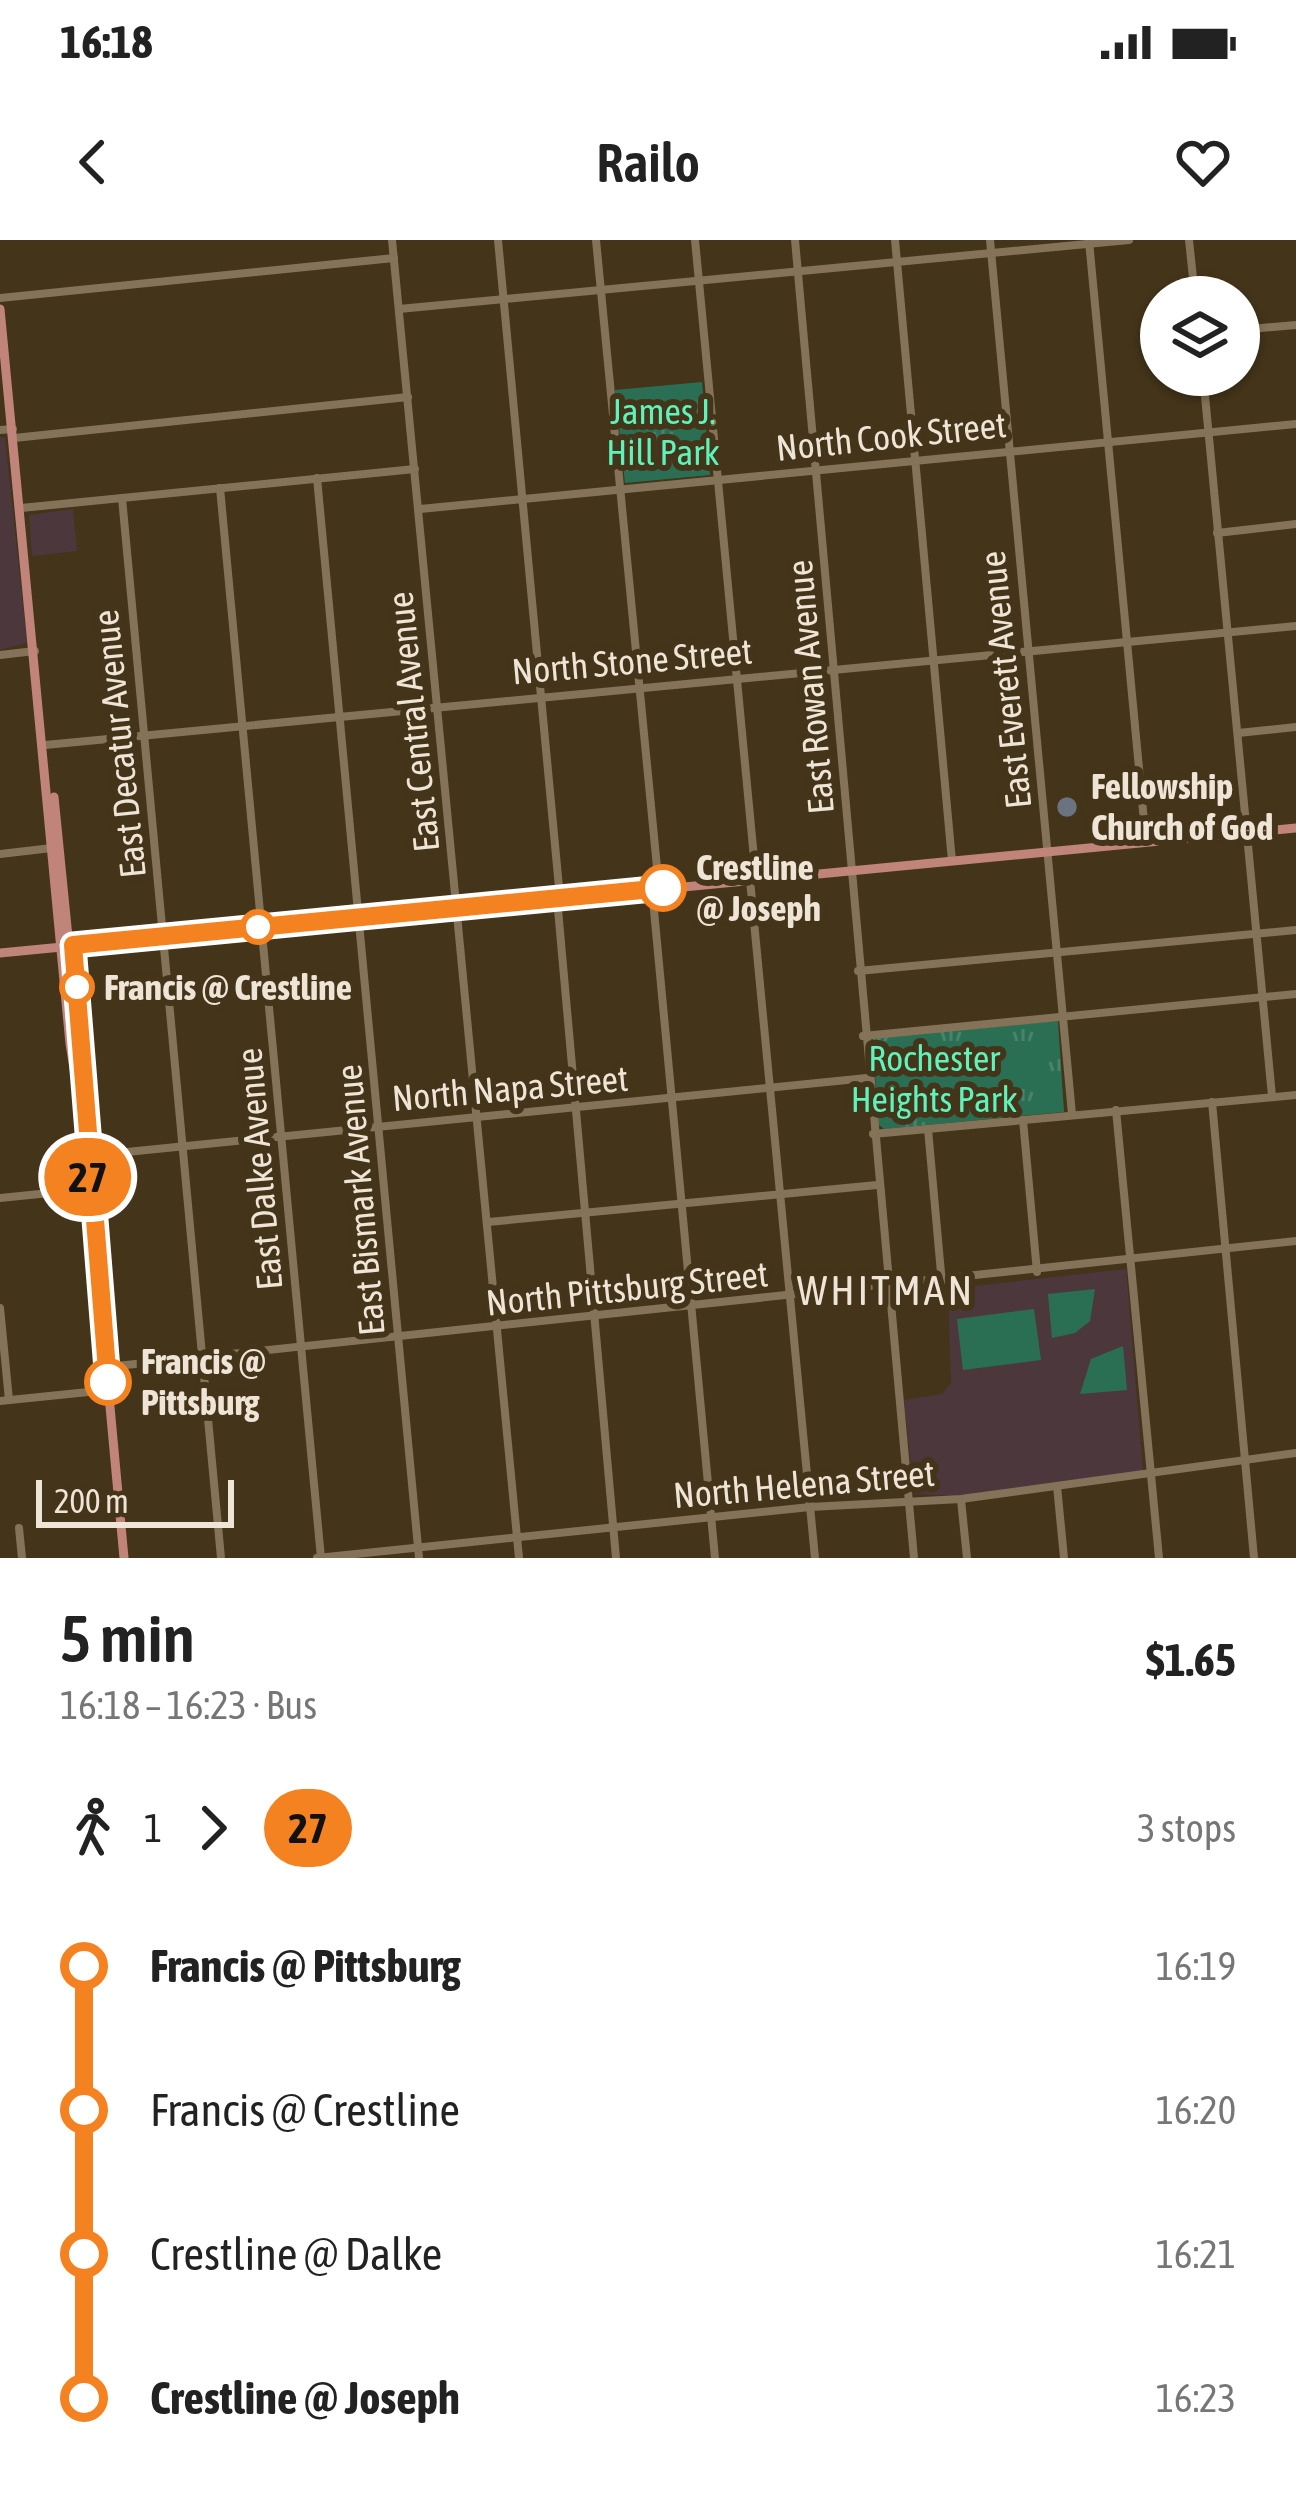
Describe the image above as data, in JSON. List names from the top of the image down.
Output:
{
  "streets": {
    "street": [
      "North Cook Street",
      "North Stone Street",
      "East Everett Avenue",
      "East Rowan Avenue",
      "East Central Avenue",
      "East Decatur Avenue",
      "North Napa Street",
      "East Dalke Avenue",
      "East Bismark Avenue",
      "North Pittsburg Street",
      "North Helena Street"
    ]
  },
  "crossings": [
    ["North Cook Street", "East Everett Avenue"],
    ["North Cook Street", "East Rowan Avenue"],
    ["North Cook Street", "East Central Avenue"],
    ["North Stone Street", "East Everett Avenue"],
    ["North Stone Street", "East Rowan Avenue"],
    ["North Stone Street", "East Central Avenue"],
    ["North Stone Street", "East Decatur Avenue"],
    ["North Stone Street", "East Dalke Avenue"],
    ["North Stone Street", "East Bismark Avenue"],
    ["East Rowan Avenue", "North Napa Street"],
    ["East Rowan Avenue", "North Pittsburg Street"],
    ["East Rowan Avenue", "North Helena Street"],
    ["East Central Avenue", "North Napa Street"],
    ["East Central Avenue", "North Pittsburg Street"],
    ["East Central Avenue", "North Helena Street"],
    ["East Decatur Avenue", "North Napa Street"],
    ["East Decatur Avenue", "North Pittsburg Street"],
    ["North Napa Street", "East Dalke Avenue"],
    ["North Napa Street", "East Bismark Avenue"],
    ["East Dalke Avenue", "North Pittsburg Street"],
    ["East Dalke Avenue", "North Helena Street"],
    ["East Bismark Avenue", "North Pittsburg Street"],
    ["East Bismark Avenue", "North Helena Street"]
  ],
  "districts": ["WHITMAN"],
  "parks": ["James J. Hill Park", "Rochester Heights Park"],
  "places": [
    "Fellowship Church of God",
    "Crestline @ Joseph",
    "Francis @ Crestline",
    "Francis @ Pittsburg"
  ],
  "lines": ["bus line 27"],
  "scale_bar": "200 m",
  "page": {
    "status": "16:18",
    "header": "Railo",
    "on_map": "27",
    "scale": "200 m",
    "heading": ["5 min", "16:18 – 16:23 · Bus", "$1.65"],
    "legs": ["1", "27", "3 stops"],
    "list": [
      {
        "name": "Francis @ Pittsburg",
        "value": "16:19"
      },
      {
        "name": "Francis @ Crestline",
        "value": "16:20"
      },
      {
        "name": "Crestline @ Dalke",
        "value": "16:21"
      },
      {
        "name": "Crestline @ Joseph",
        "value": "16:23"
      }
    ]
  }
}
